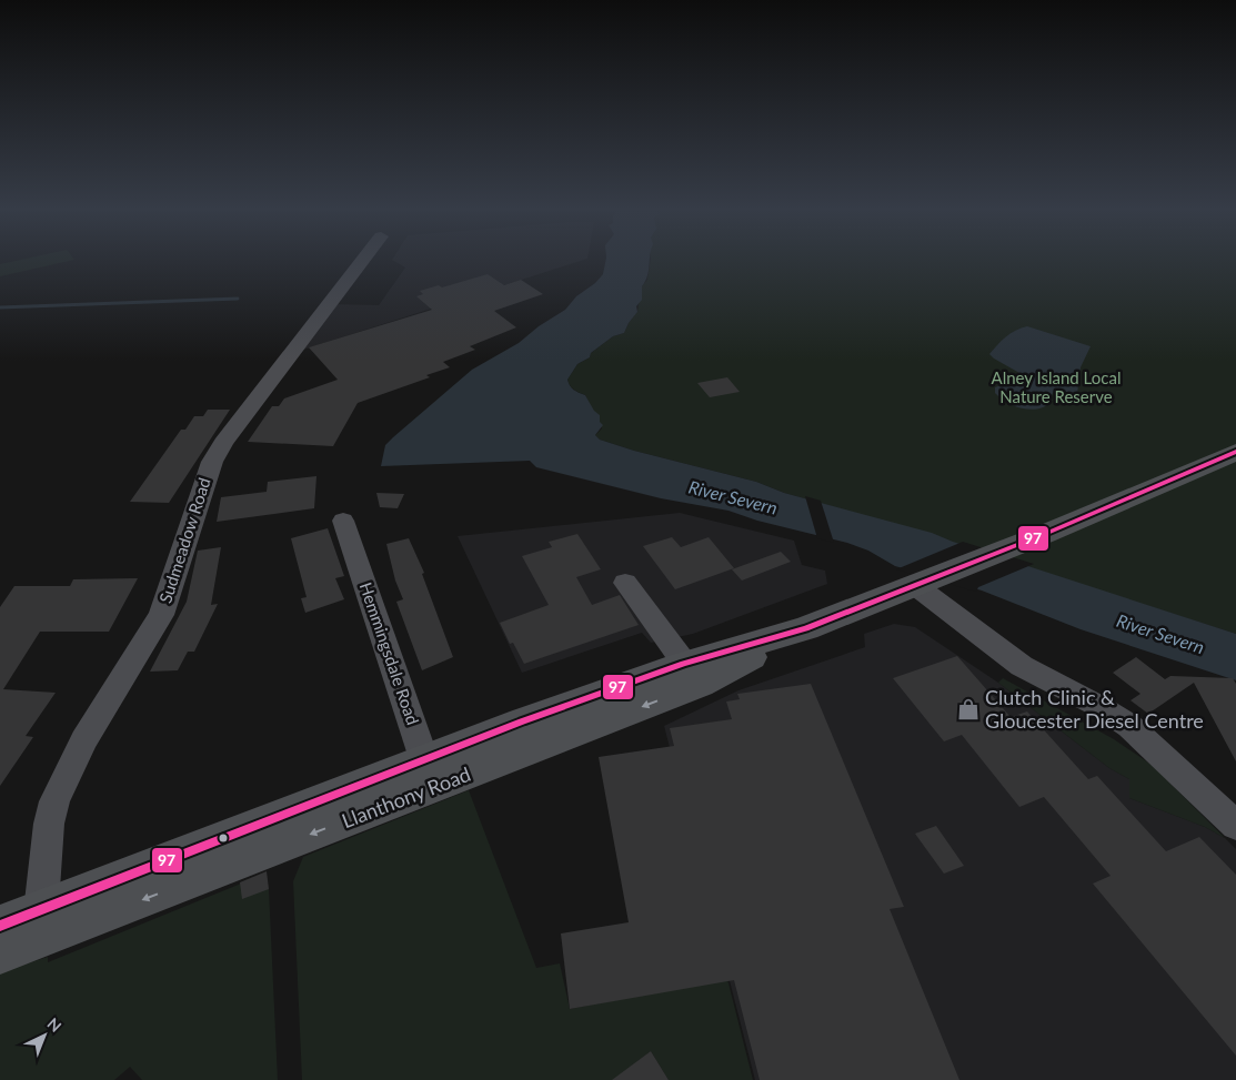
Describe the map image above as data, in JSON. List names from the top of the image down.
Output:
{
  "streets": {
    "main road": ["Llanthony Road"],
    "street": ["Sudmeadow Road", "Hemmingsdale Road"]
  },
  "crossings": [
    ["Sudmeadow Road", "Llanthony Road"],
    ["Hemmingsdale Road", "Llanthony Road"]
  ],
  "water": ["River Severn"],
  "parks": ["Alney Island Local Nature Reserve"],
  "places": {
    "shop": ["Clutch Clinic & Gloucester Diesel Centre"]
  },
  "lines": ["transit line 97"],
  "north": "top right"
}
